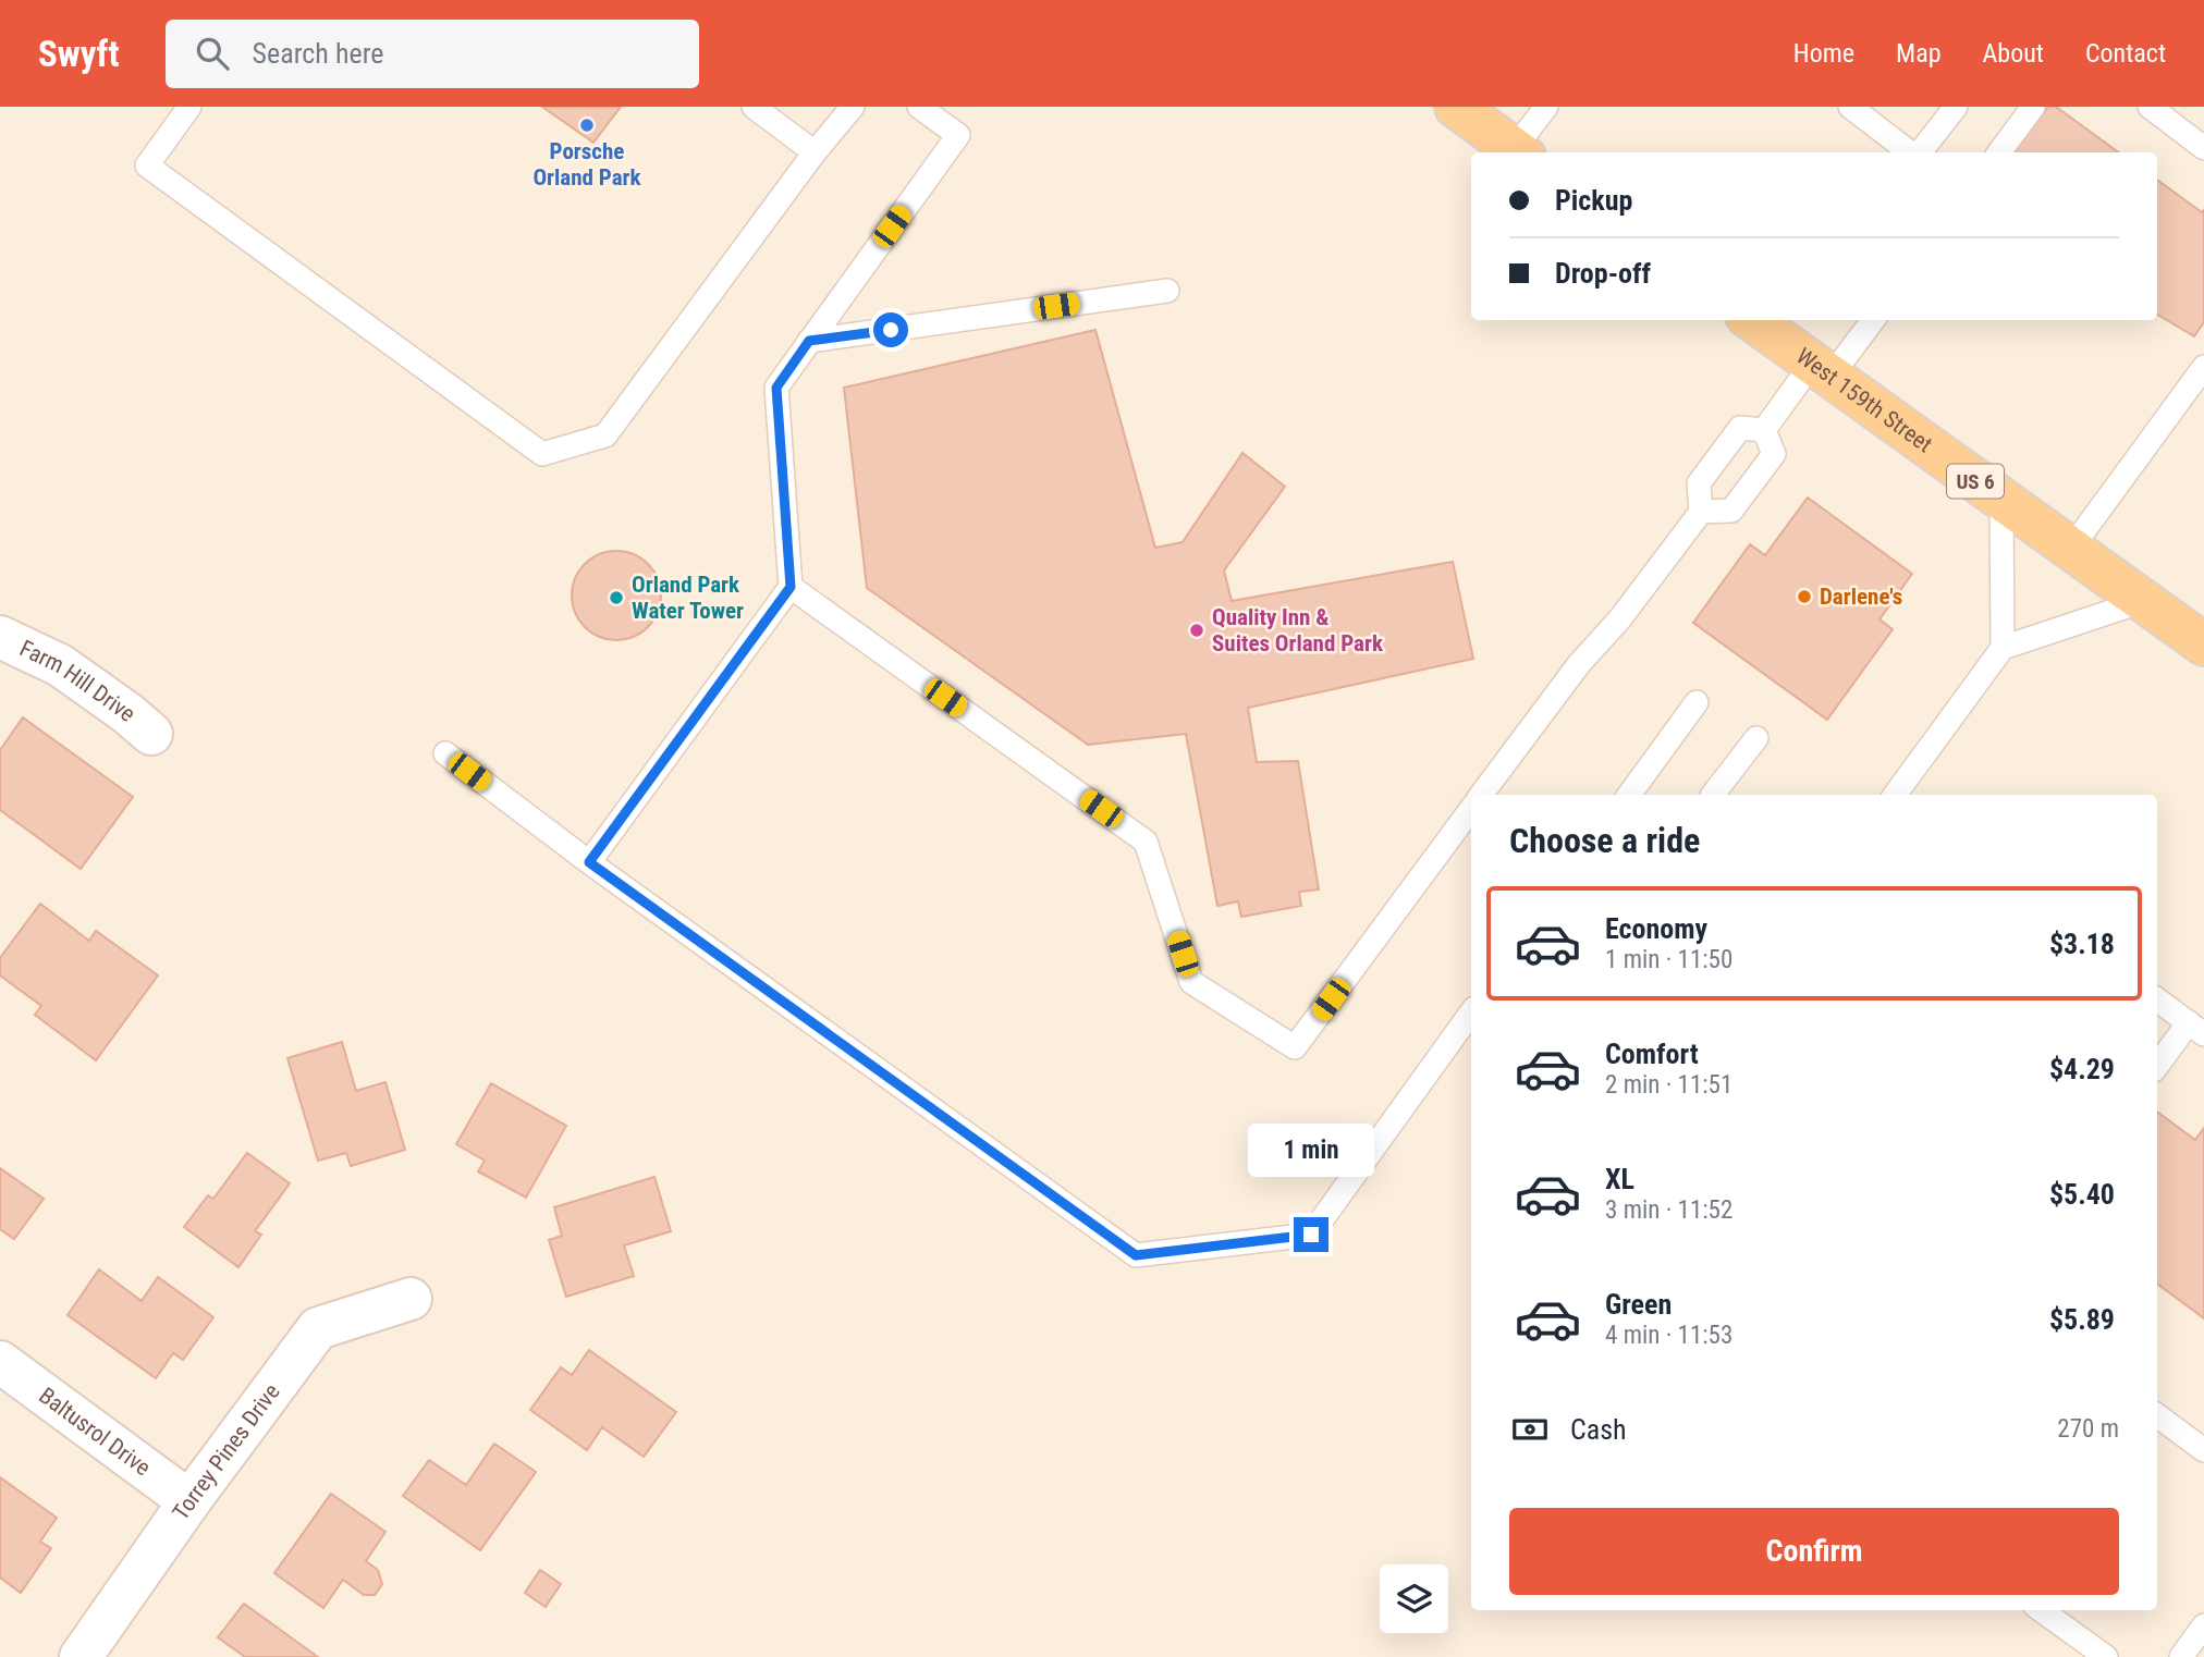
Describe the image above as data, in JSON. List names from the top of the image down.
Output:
{
  "streets": {
    "main road": ["West 159th Street", "US 6"],
    "street": ["Farm Hill Drive", "Baltusrol Drive", "Torrey Pines Drive"]
  },
  "crossings": [
    ["Baltusrol Drive", "Torrey Pines Drive"]
  ],
  "places": [
    "Porsche Orland Park",
    "Darlene's",
    "Orland Park Water Tower",
    "Quality Inn & Suites Orland Park"
  ],
  "page": {
    "header": "Swyft",
    "search": "Search here",
    "nav": [
      "Home",
      "Map",
      "About",
      "Contact"
    ],
    "banner": ["Pickup", "Drop-off"],
    "heading": "Choose a ride",
    "list": [
      {
        "name": "Economy",
        "note": "1 min · 11:50",
        "value": "$3.18"
      },
      {
        "name": "Comfort",
        "note": "2 min · 11:51",
        "value": "$4.29"
      },
      {
        "name": "XL",
        "note": "3 min · 11:52",
        "value": "$5.40"
      },
      {
        "name": "Green",
        "note": "4 min · 11:53",
        "value": "$5.89"
      }
    ],
    "bubble": "1 min",
    "pay": ["Cash", "270 m"],
    "buttons": "Confirm"
  }
}
